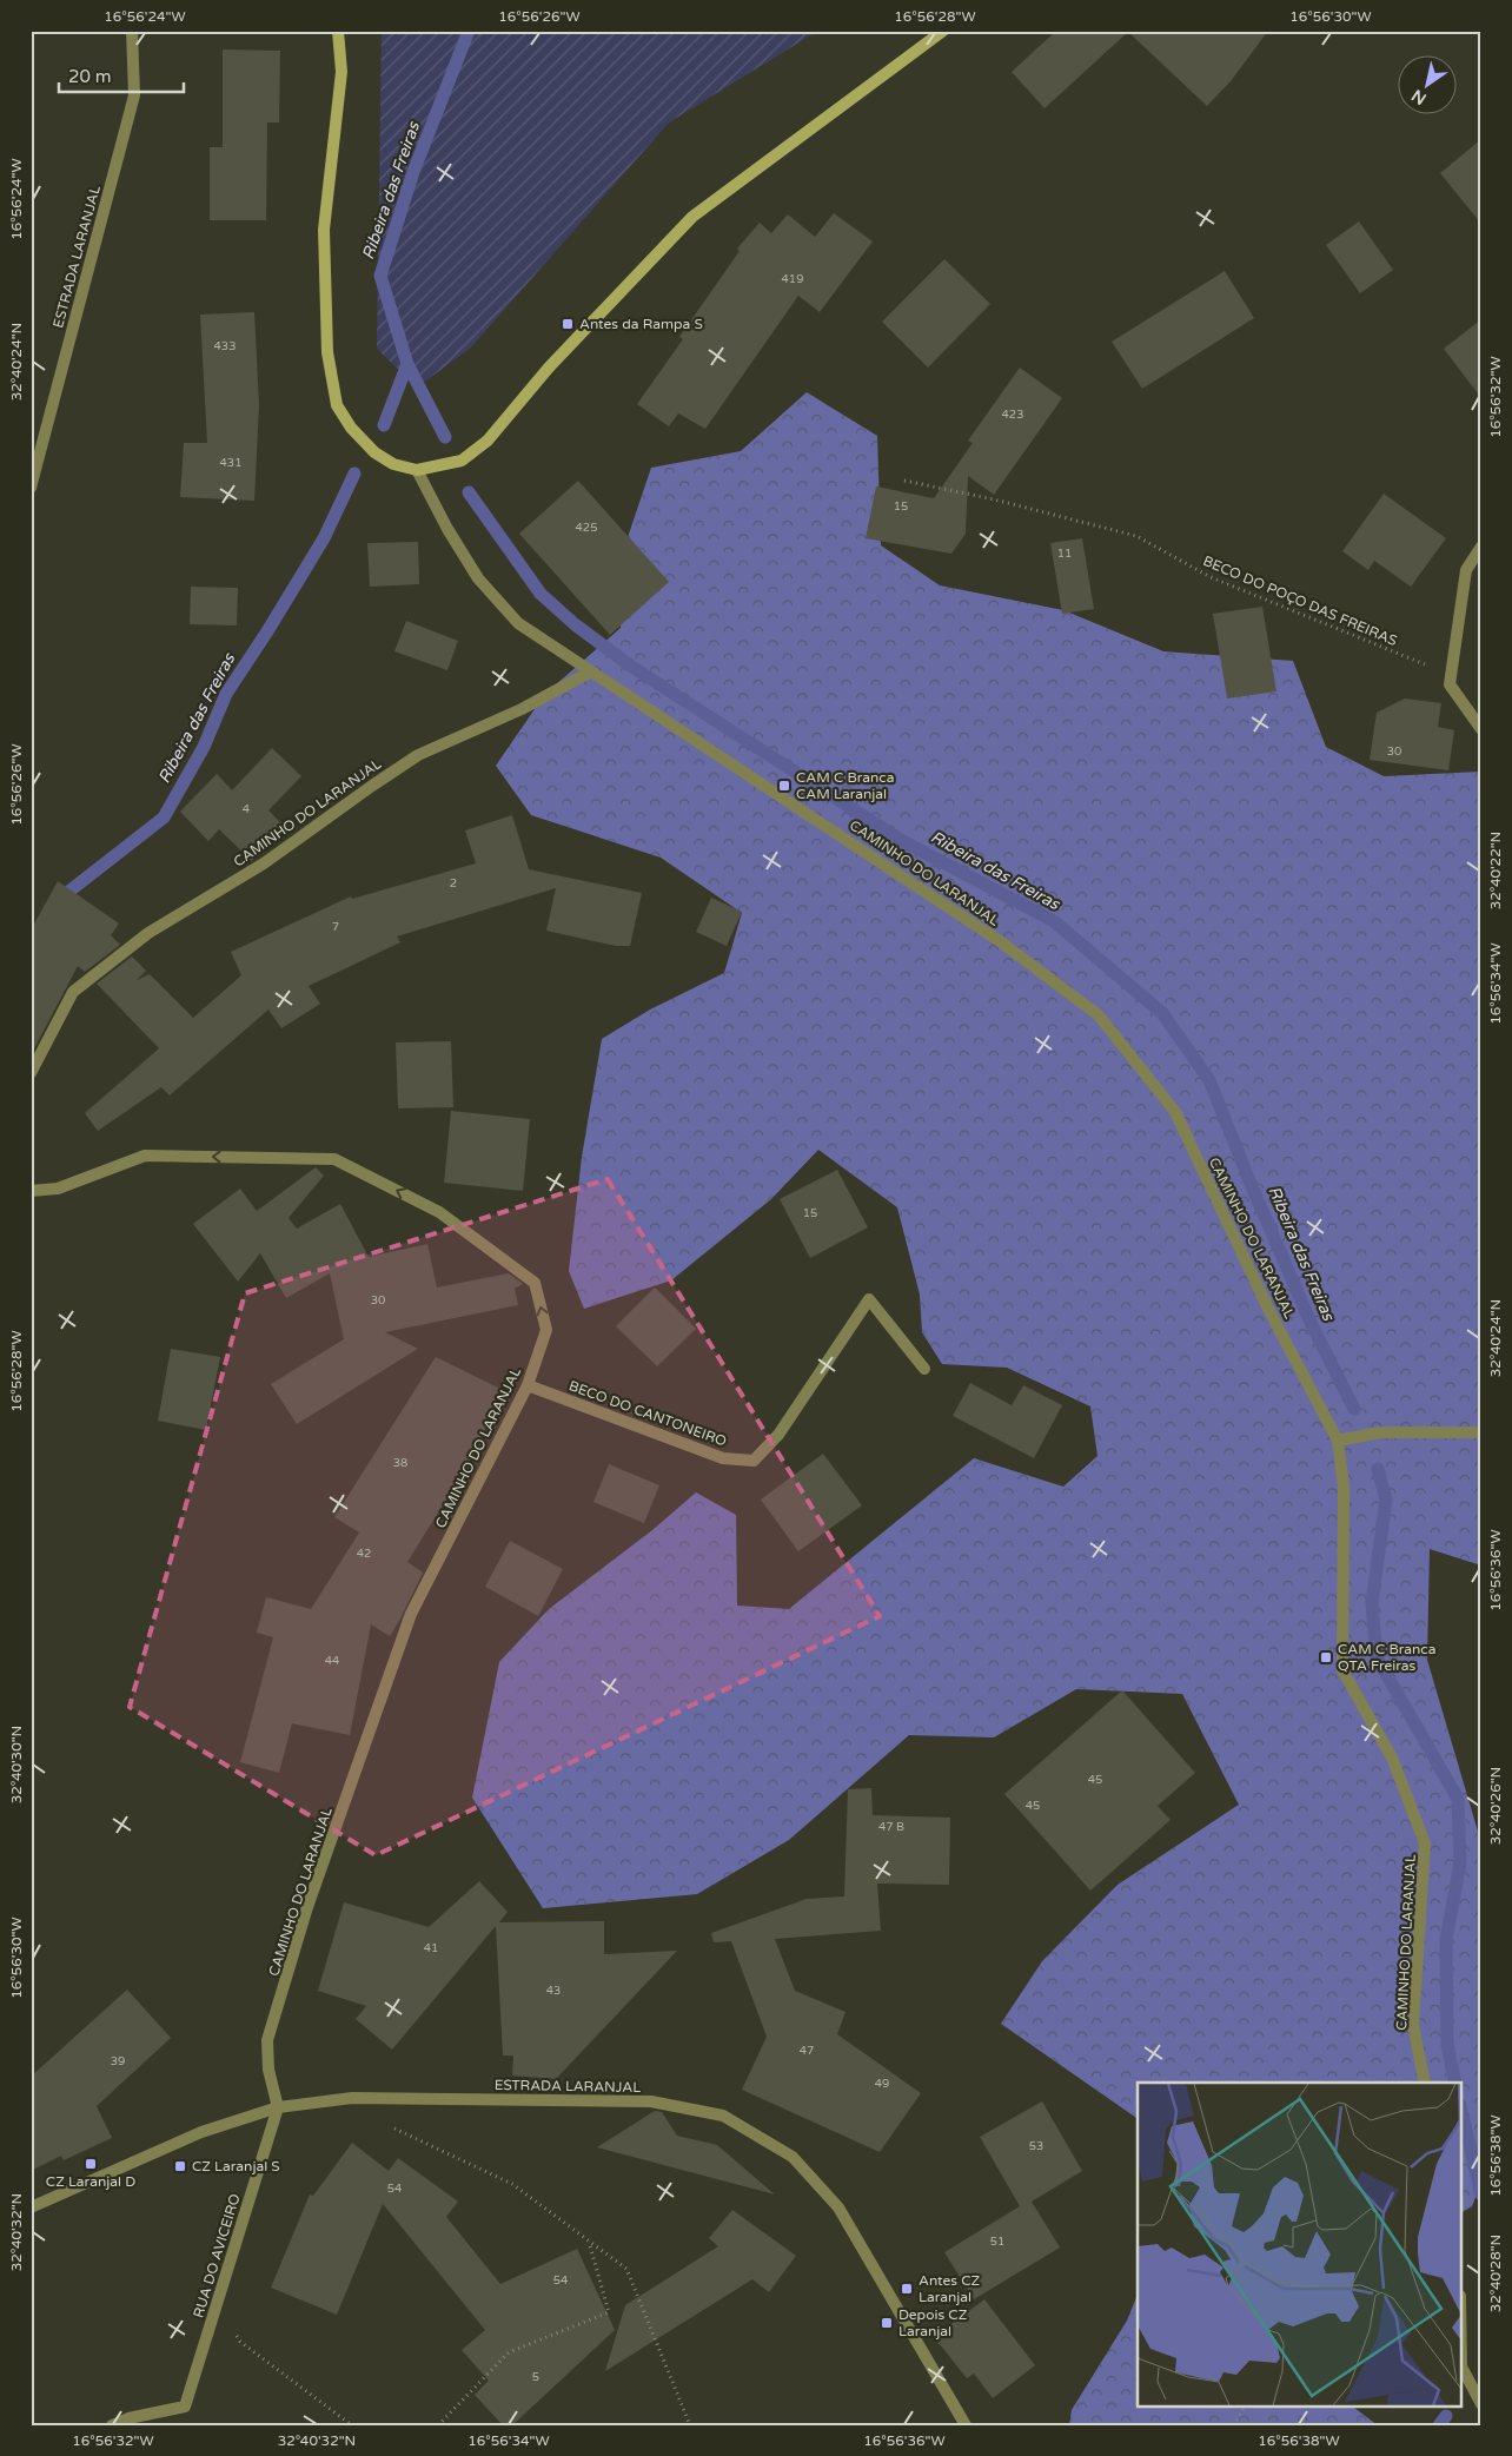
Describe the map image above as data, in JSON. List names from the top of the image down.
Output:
{
  "streets": {
    "street": [
      "ESTRADA LARANJAL",
      "CAMINHO DO LARANJAL",
      "BECO DO CANTONEIRO",
      "RUA DO AVICEIRO"
    ],
    "path": ["BECO DO POÇO DAS FREIRAS"]
  },
  "crossings": [
    ["ESTRADA LARANJAL", "CAMINHO DO LARANJAL"],
    ["ESTRADA LARANJAL", "RUA DO AVICEIRO"],
    ["CAMINHO DO LARANJAL", "BECO DO CANTONEIRO"],
    ["CAMINHO DO LARANJAL", "RUA DO AVICEIRO"]
  ],
  "water": ["Ribeira das Freiras"],
  "places": {
    "transit": [
      "Antes da Rampa S",
      "CAM C Branca CAM Laranjal",
      "CAM C Branca QTA Freiras",
      "CZ Laranjal D",
      "CZ Laranjal S",
      "Antes CZ Laranjal",
      "Depois CZ Laranjal"
    ]
  },
  "house_numbers": [
    "419",
    "433",
    "423",
    "431",
    "15",
    "425",
    "11",
    "30",
    "4",
    "2",
    "7",
    "15",
    "30",
    "38",
    "42",
    "44",
    "45",
    "45",
    "47 B",
    "41",
    "43",
    "47",
    "39",
    "49",
    "53",
    "54",
    "51",
    "54",
    "5"
  ],
  "scale_bar": "20 m",
  "north": "bottom left",
  "coordinates": [
    "16°56'24\"W",
    "16°56'26\"W",
    "16°56'28\"W",
    "16°56'30\"W",
    "32°40'24\"N",
    "16°56'32\"W",
    "32°40'22\"N",
    "16°56'34\"W",
    "16°56'36\"W",
    "32°40'30\"N",
    "32°40'26\"N",
    "16°56'38\"W",
    "32°40'32\"N",
    "32°40'28\"N"
  ]
}
